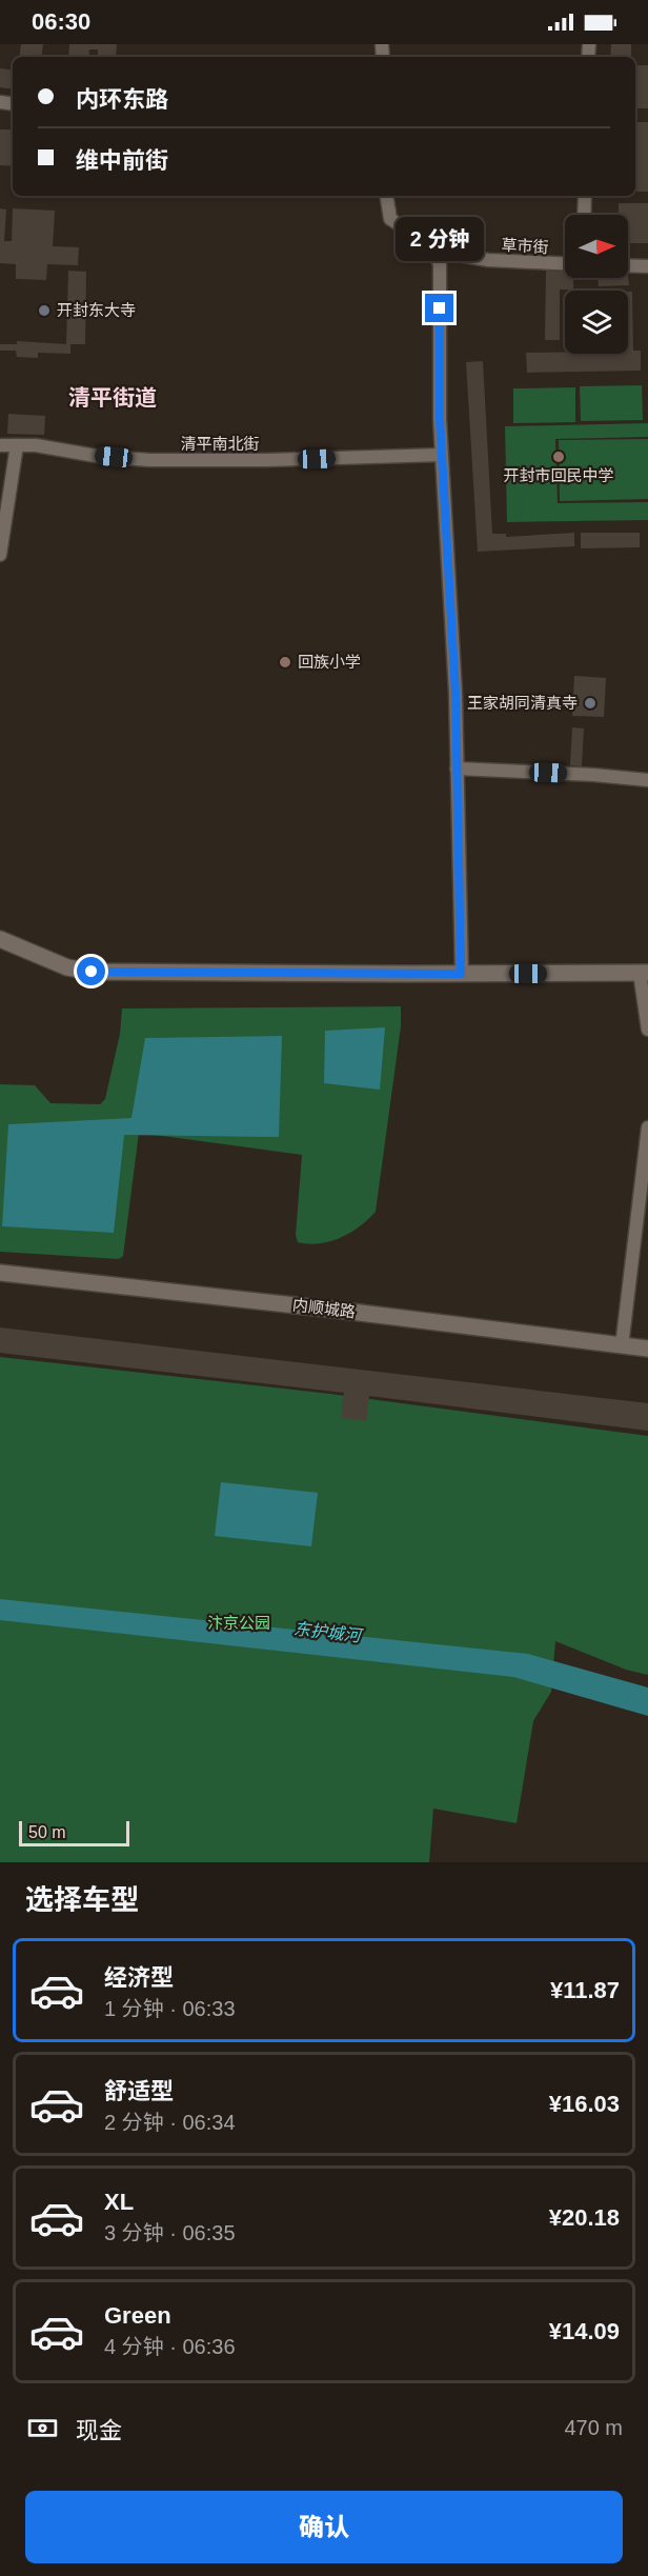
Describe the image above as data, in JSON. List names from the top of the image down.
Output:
{
  "streets": {
    "street": ["草市街", "清平南北街", "内顺城路"]
  },
  "districts": ["清平街道"],
  "water": ["东护城河"],
  "parks": ["汴京公园"],
  "places": [
    "开封东大寺",
    "开封市回民中学",
    "回族小学",
    "王家胡同清真寺"
  ],
  "scale_bar": "50 m",
  "north": "right",
  "page": {
    "status": "06:30",
    "banner": ["内环东路", "维中前街"],
    "bubble": "2 分钟",
    "scale": "50 m",
    "heading": "选择车型",
    "list": [
      {
        "name": "经济型",
        "note": "1 分钟 · 06:33",
        "value": "¥11.87"
      },
      {
        "name": "舒适型",
        "note": "2 分钟 · 06:34",
        "value": "¥16.03"
      },
      {
        "name": "XL",
        "note": "3 分钟 · 06:35",
        "value": "¥20.18"
      },
      {
        "name": "Green",
        "note": "4 分钟 · 06:36",
        "value": "¥14.09"
      }
    ],
    "pay": ["现金", "470 m"],
    "buttons": "确认"
  }
}
